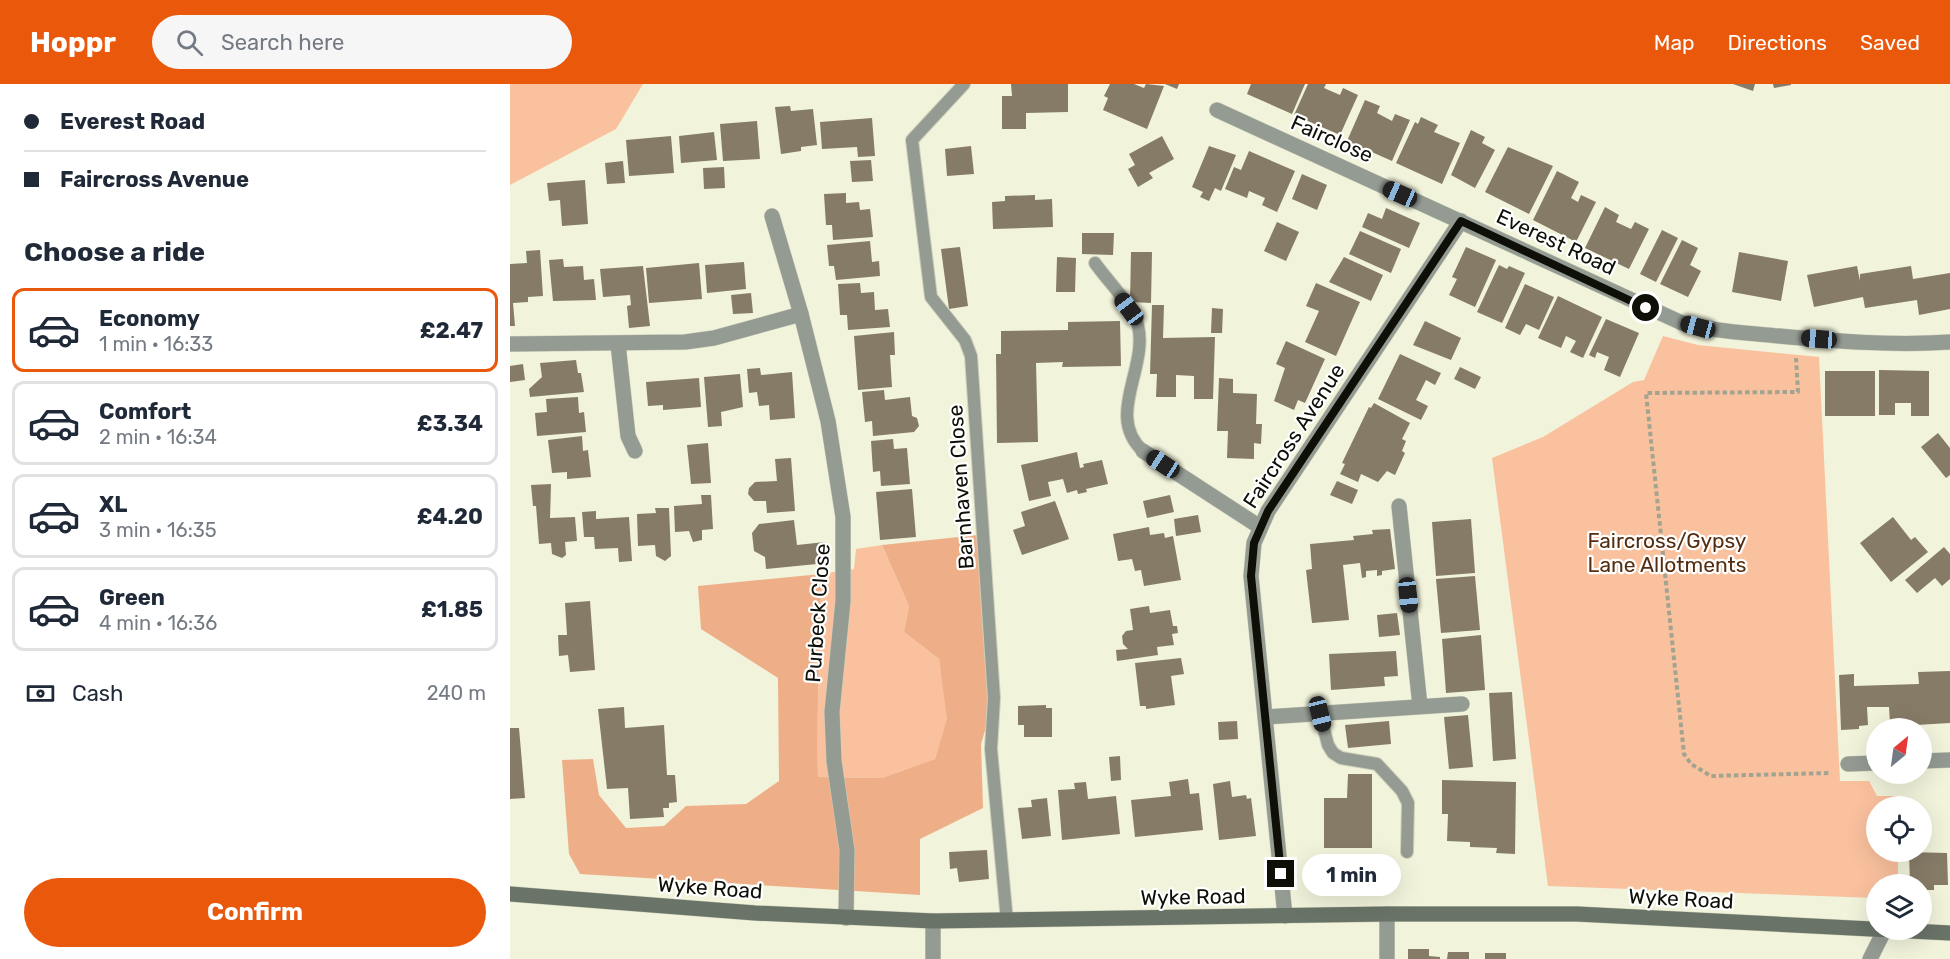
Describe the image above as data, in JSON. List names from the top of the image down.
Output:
{
  "streets": {
    "main road": ["Wyke Road"],
    "street": [
      "Fairclose",
      "Everest Road",
      "Faircross Avenue",
      "Purbeck Close"
    ],
    "lane": ["Barnhaven Close"]
  },
  "crossings": [
    ["Fairclose", "Everest Road"],
    ["Fairclose", "Faircross Avenue"],
    ["Everest Road", "Faircross Avenue"],
    ["Faircross Avenue", "Wyke Road"],
    ["Barnhaven Close", "Wyke Road"],
    ["Purbeck Close", "Wyke Road"]
  ],
  "parks": ["Faircross/Gypsy Lane Allotments"],
  "north": "top right",
  "page": {
    "header": "Hoppr",
    "search": "Search here",
    "nav": ["Map", "Directions", "Saved"],
    "banner": ["Everest Road", "Faircross Avenue"],
    "heading": "Choose a ride",
    "list": [
      {
        "name": "Economy",
        "note": "1 min · 16:33",
        "value": "£2.47"
      },
      {
        "name": "Comfort",
        "note": "2 min · 16:34",
        "value": "£3.34"
      },
      {
        "name": "XL",
        "note": "3 min · 16:35",
        "value": "£4.20"
      },
      {
        "name": "Green",
        "note": "4 min · 16:36",
        "value": "£1.85"
      }
    ],
    "pay": ["Cash", "240 m"],
    "bubble": "1 min",
    "buttons": "Confirm"
  }
}
